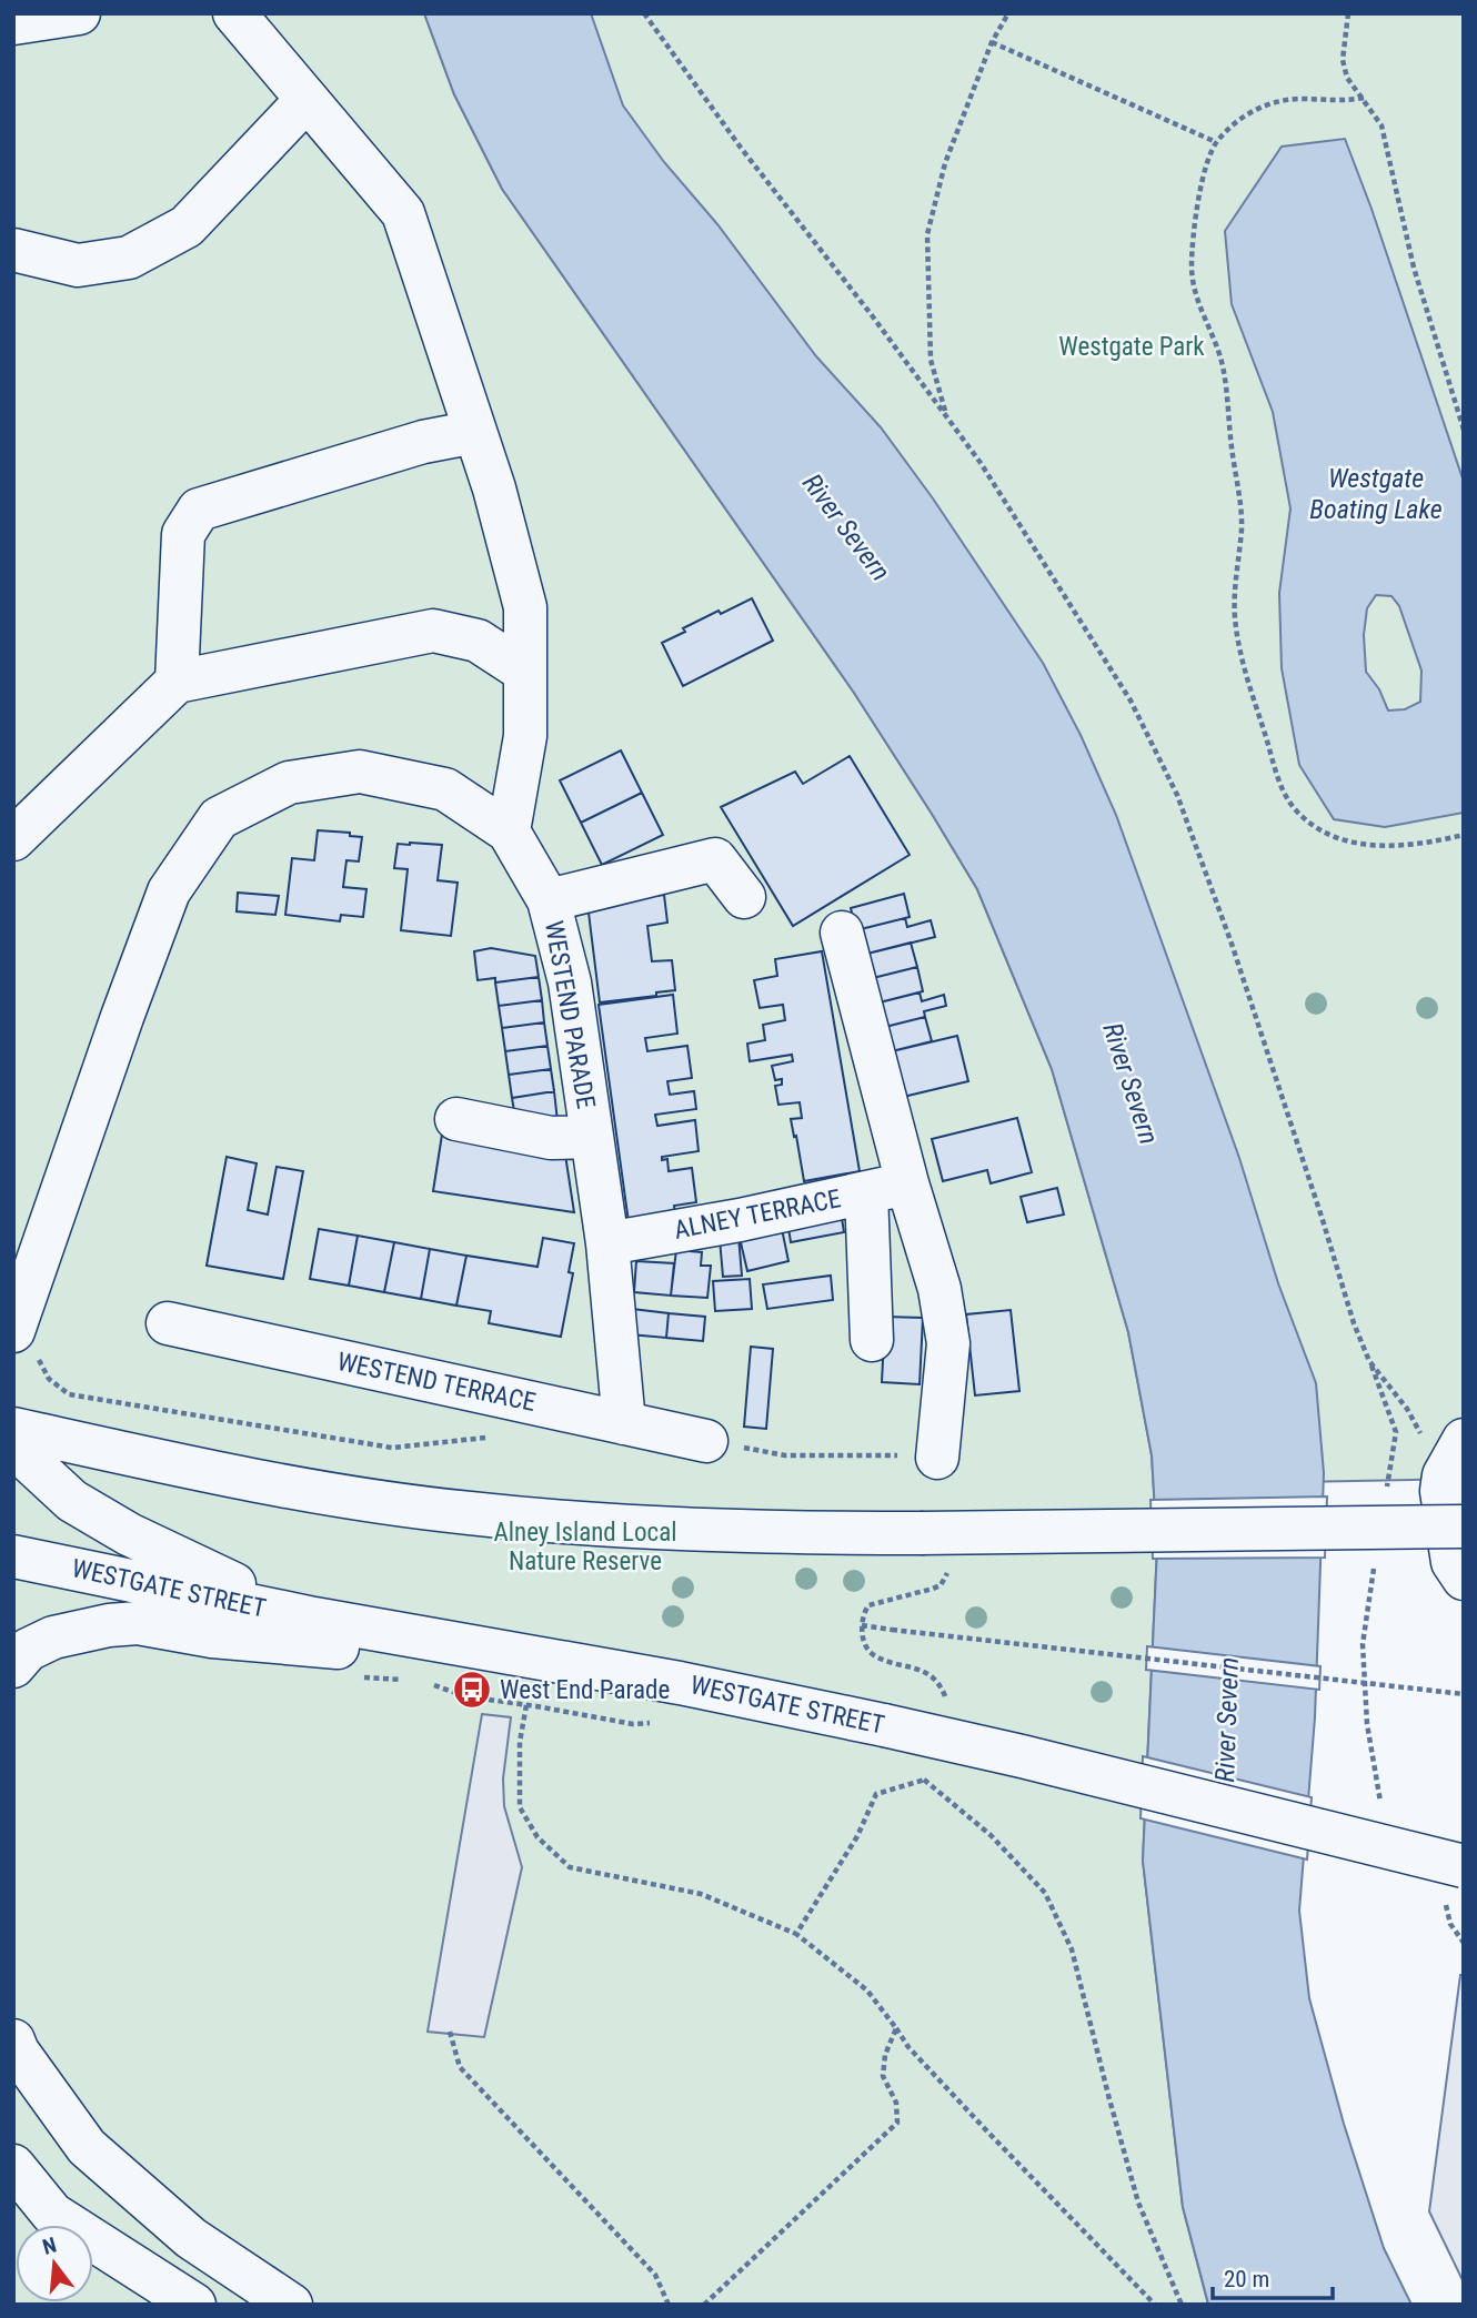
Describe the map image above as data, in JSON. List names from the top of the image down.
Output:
{
  "streets": {
    "main road": [
      "WESTEND PARADE",
      "ALNEY TERRACE",
      "WESTEND TERRACE",
      "WESTGATE STREET"
    ]
  },
  "crossings": [
    ["WESTEND PARADE", "ALNEY TERRACE"],
    ["WESTEND PARADE", "WESTEND TERRACE"]
  ],
  "water": ["Westgate Boating Lake", "River Severn"],
  "parks": ["Westgate Park", "Alney Island Local Nature Reserve"],
  "places": {
    "bus stop": ["West End Parade"]
  },
  "scale_bar": "20 m",
  "north": "top"
}
